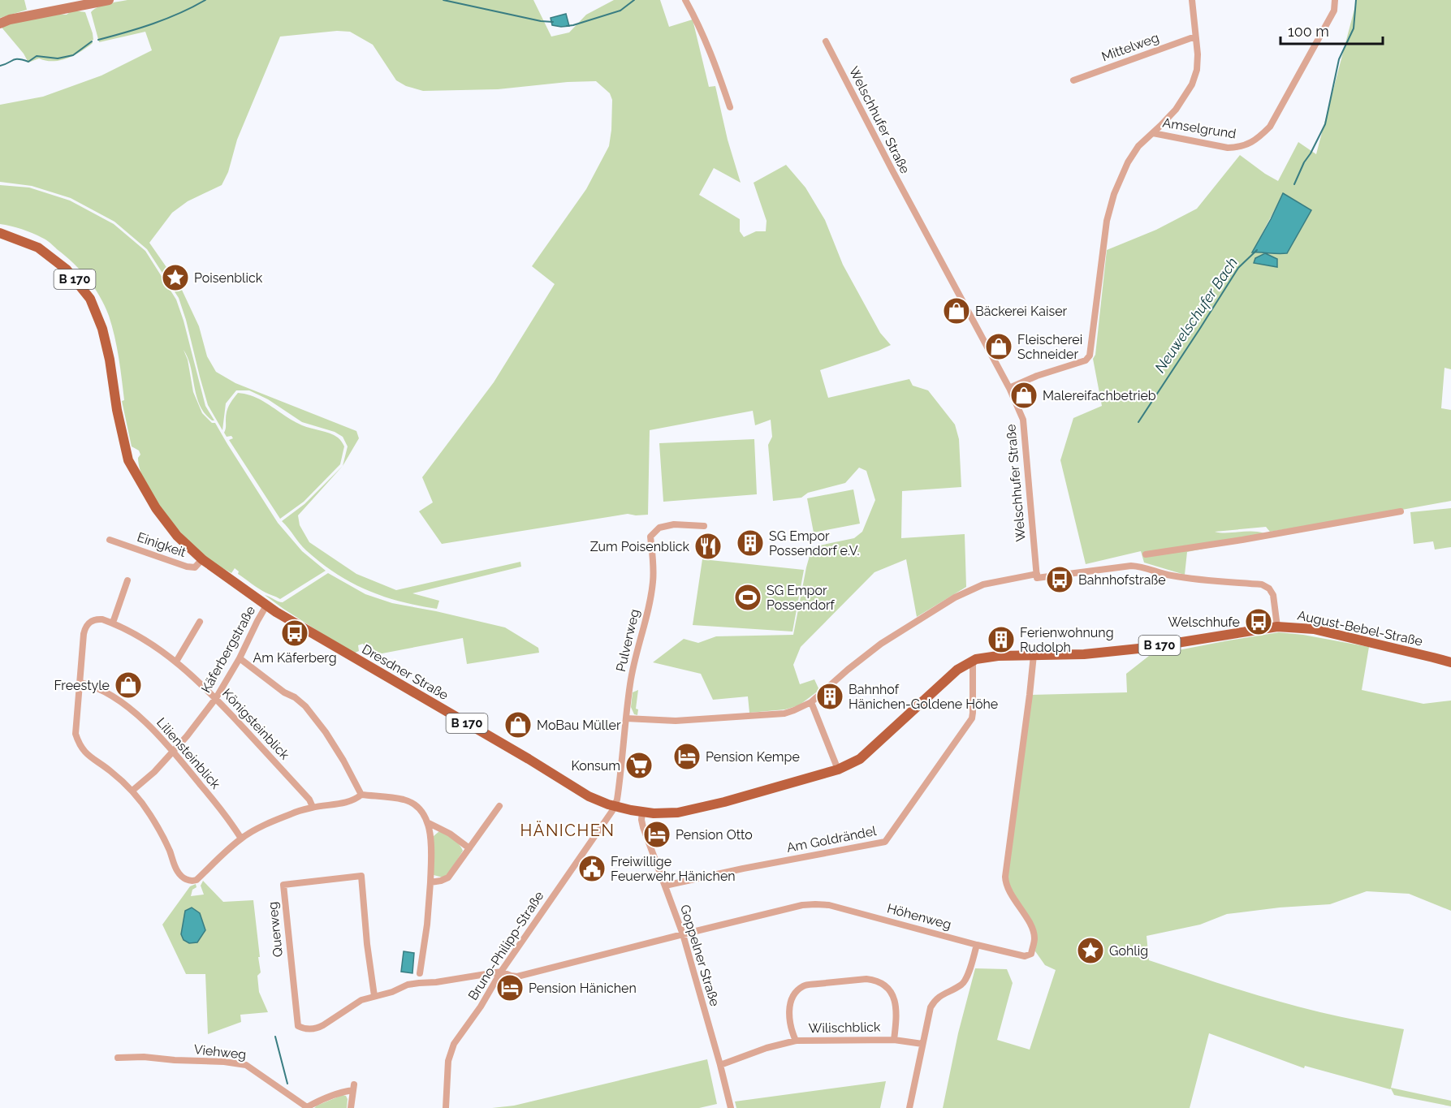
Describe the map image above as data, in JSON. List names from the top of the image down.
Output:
{
  "streets": {
    "main road": ["B 170", "August-Bebel-Straße", "Dresdner Straße"],
    "street": [
      "Mittelweg",
      "Welschhufer Straße",
      "Amselgrund",
      "Einigkeit",
      "Pulverweg",
      "Käferbergstraße",
      "Königsteinblick",
      "Liliensteinblick",
      "Am Goldrändel",
      "Höhenweg",
      "Querweg",
      "Bruno-Philipp-Straße",
      "Goppelner Straße",
      "Wilischblick",
      "Viehweg"
    ]
  },
  "crossings": [
    ["Welschhufer Straße", "Amselgrund"],
    ["Einigkeit", "Dresdner Straße"],
    ["August-Bebel-Straße", "Dresdner Straße"],
    ["August-Bebel-Straße", "Am Goldrändel"],
    ["August-Bebel-Straße", "Höhenweg"],
    ["Pulverweg", "Dresdner Straße"],
    ["Pulverweg", "Bruno-Philipp-Straße"],
    ["Käferbergstraße", "Dresdner Straße"],
    ["Käferbergstraße", "Königsteinblick"],
    ["Käferbergstraße", "Liliensteinblick"],
    ["Dresdner Straße", "Am Goldrändel"],
    ["Dresdner Straße", "Bruno-Philipp-Straße"],
    ["Dresdner Straße", "Goppelner Straße"],
    ["Königsteinblick", "Liliensteinblick"],
    ["Am Goldrändel", "Goppelner Straße"],
    ["Höhenweg", "Querweg"],
    ["Höhenweg", "Bruno-Philipp-Straße"],
    ["Höhenweg", "Goppelner Straße"],
    ["Querweg", "Bruno-Philipp-Straße"],
    ["Goppelner Straße", "Wilischblick"]
  ],
  "districts": ["HÄNICHEN"],
  "water": ["Neuwelschufer Bach"],
  "places": {
    "place": ["Poisenblick", "Gohlig"],
    "shop": [
      "Bäckerei Kaiser",
      "Fleischerei Schneider",
      "Malereifachbetrieb",
      "Freestyle",
      "MoBau Müller"
    ],
    "building": ["SG Empor Possendorf e.V.", "Ferienwohnung Rudolph", "Bahnhof Hänichen-Goldene Höhe"],
    "restaurant": ["Zum Poisenblick"],
    "bus stop": ["Bahnhofstraße", "Welschhufe", "Am Käferberg"],
    "sports": ["SG Empor Possendorf"],
    "hotel": ["Pension Kempe", "Pension Otto", "Pension Hänichen"],
    "supermarket": ["Konsum"],
    "public building": ["Freiwillige Feuerwehr Hänichen"]
  },
  "scale_bar": "100 m"
}
